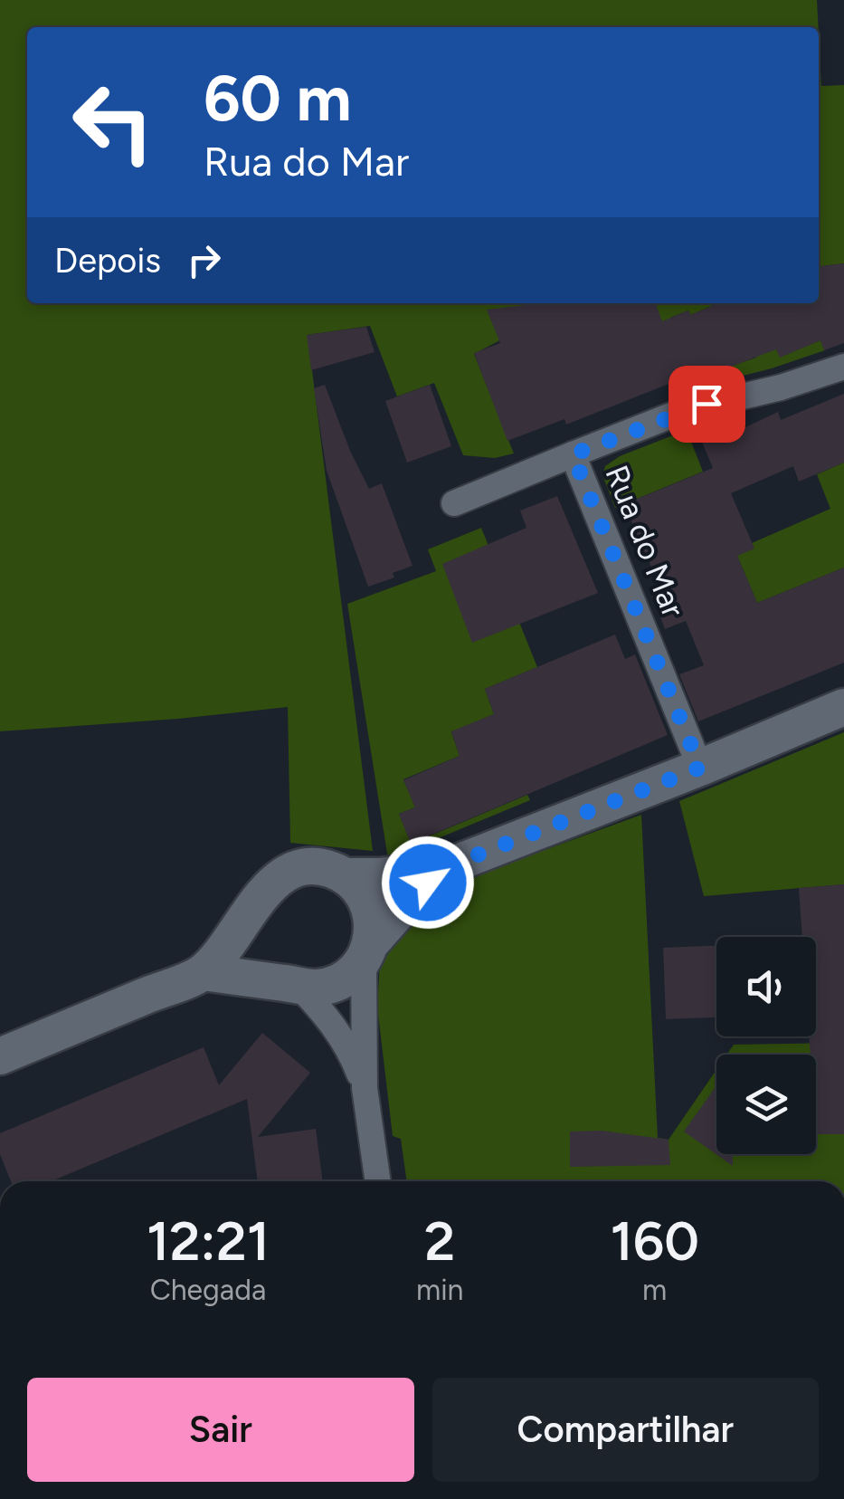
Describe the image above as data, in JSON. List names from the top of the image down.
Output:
{
  "streets": {
    "street": ["Rua do Mar"]
  },
  "page": {
    "turn": ["60 m", "Rua do Mar"],
    "then": "Depois",
    "eta": [
      "12:21",
      "Chegada",
      "2",
      "min",
      "160",
      "m"
    ],
    "buttons": ["Sair", "Compartilhar"]
  }
}
